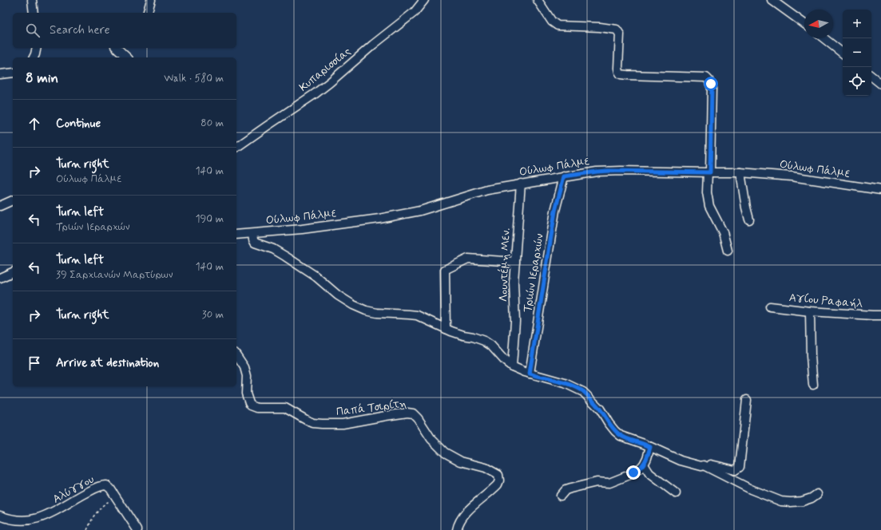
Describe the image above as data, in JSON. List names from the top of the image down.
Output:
{
  "streets": {
    "street": [
      "Κυπαρισσίας",
      "Ούλωφ Πάλμε",
      "Λουντέμη Μεν.",
      "Τριών Ιεραρχών",
      "Αγίου Ραφαήλ",
      "Παπά Τσιρίτη",
      "Αλύγγου"
    ]
  },
  "crossings": [
    ["Ούλωφ Πάλμε", "Λουντέμη Μεν."],
    ["Ούλωφ Πάλμε", "Τριών Ιεραρχών"]
  ],
  "north": "left",
  "page": {
    "map_buttons": ["+", "−"],
    "search": "Search here",
    "heading": ["8 min", "Walk · 580 m"],
    "list": [
      ["Continue", "80 m"],
      ["Turn right", "Ούλωφ Πάλμε", "140 m"],
      ["Turn left", "Τριών Ιεραρχών", "190 m"],
      ["Turn left", "39 Σαρχιανών Μαρτύρων", "140 m"],
      ["Turn right", "30 m"],
      "Arrive at destination"
    ]
  }
}
